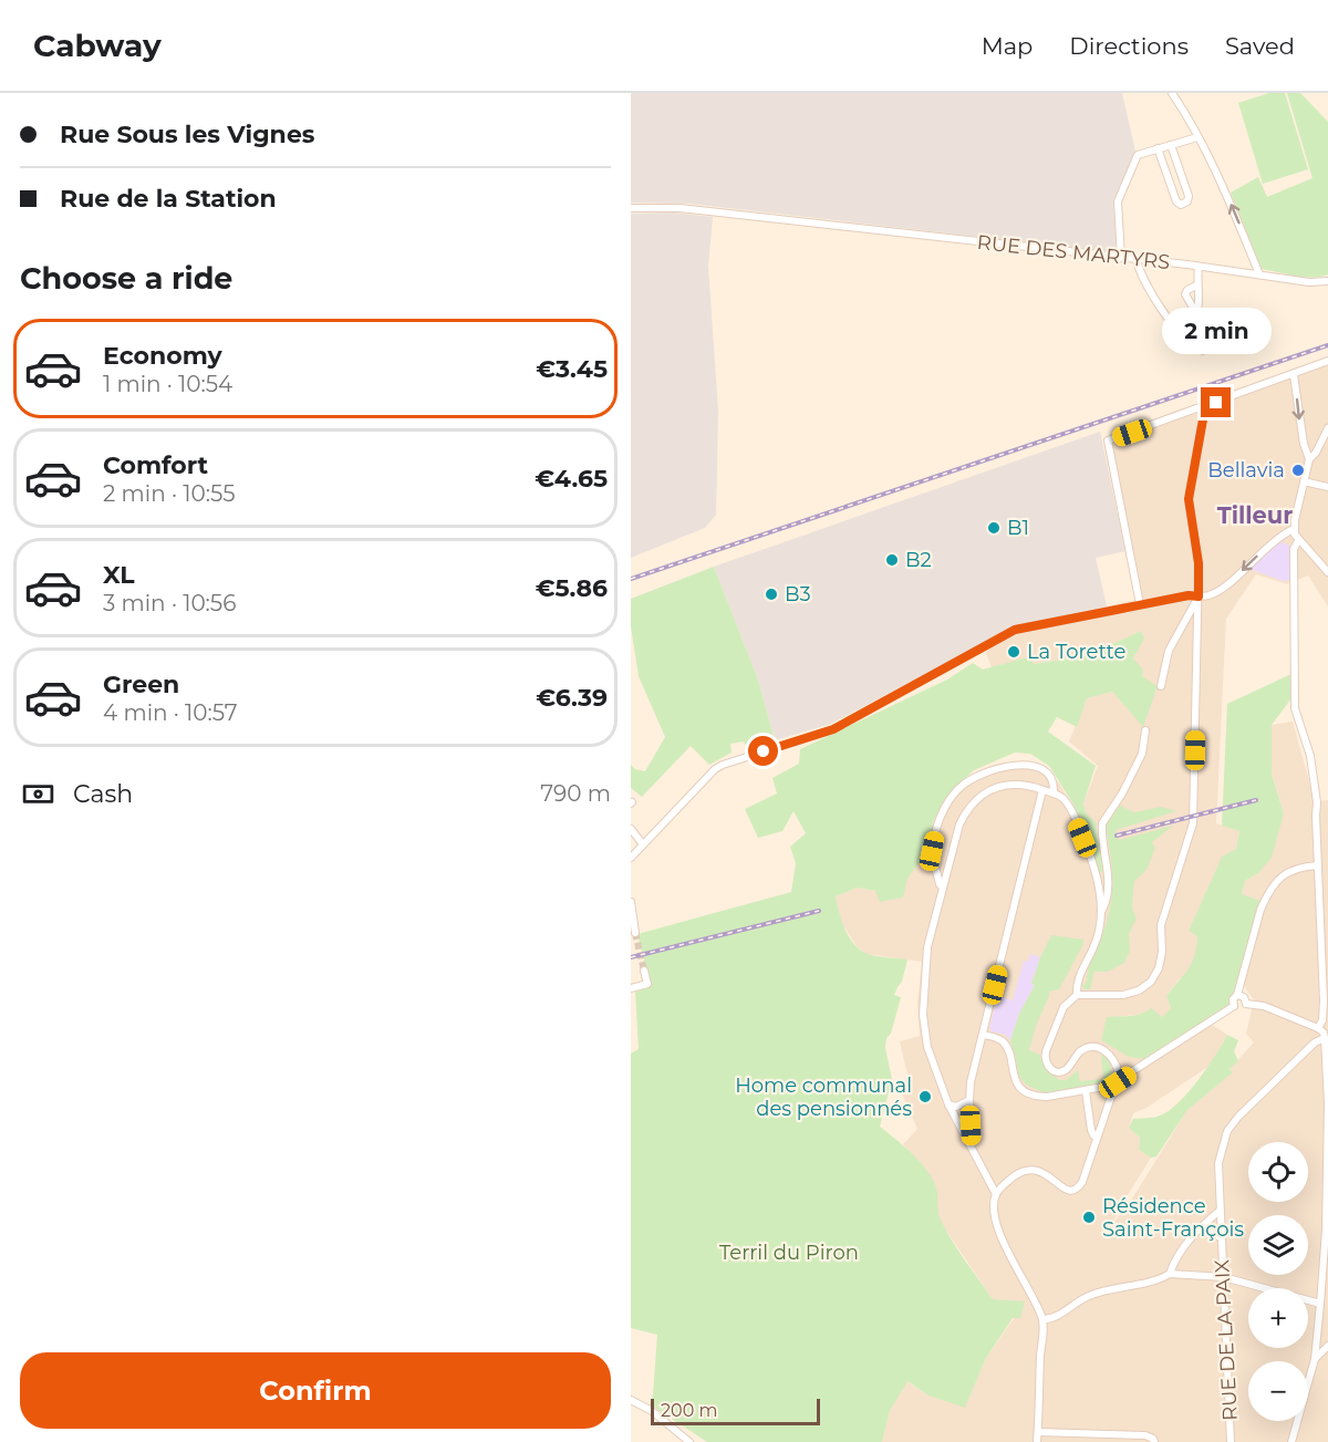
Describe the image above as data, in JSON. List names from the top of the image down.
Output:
{
  "streets": {
    "street": ["RUE DES MARTYRS", "RUE DE LA PAIX"]
  },
  "districts": ["Tilleur"],
  "parks": ["Terril du Piron"],
  "places": [
    "Bellavia",
    "B1",
    "B2",
    "B3",
    "La Torette",
    "Home communal des pensionnés",
    "Résidence Saint-François"
  ],
  "scale_bar": "200 m",
  "page": {
    "header": "Cabway",
    "nav": ["Map", "Directions", "Saved"],
    "banner": ["Rue Sous les Vignes", "Rue de la Station"],
    "heading": "Choose a ride",
    "bubble": "2 min",
    "list": [
      {
        "name": "Economy",
        "note": "1 min · 10:54",
        "value": "€3.45"
      },
      {
        "name": "Comfort",
        "note": "2 min · 10:55",
        "value": "€4.65"
      },
      {
        "name": "XL",
        "note": "3 min · 10:56",
        "value": "€5.86"
      },
      {
        "name": "Green",
        "note": "4 min · 10:57",
        "value": "€6.39"
      }
    ],
    "pay": ["Cash", "790 m"],
    "map_buttons": ["+", "−"],
    "buttons": "Confirm",
    "scale": "200 m"
  }
}
